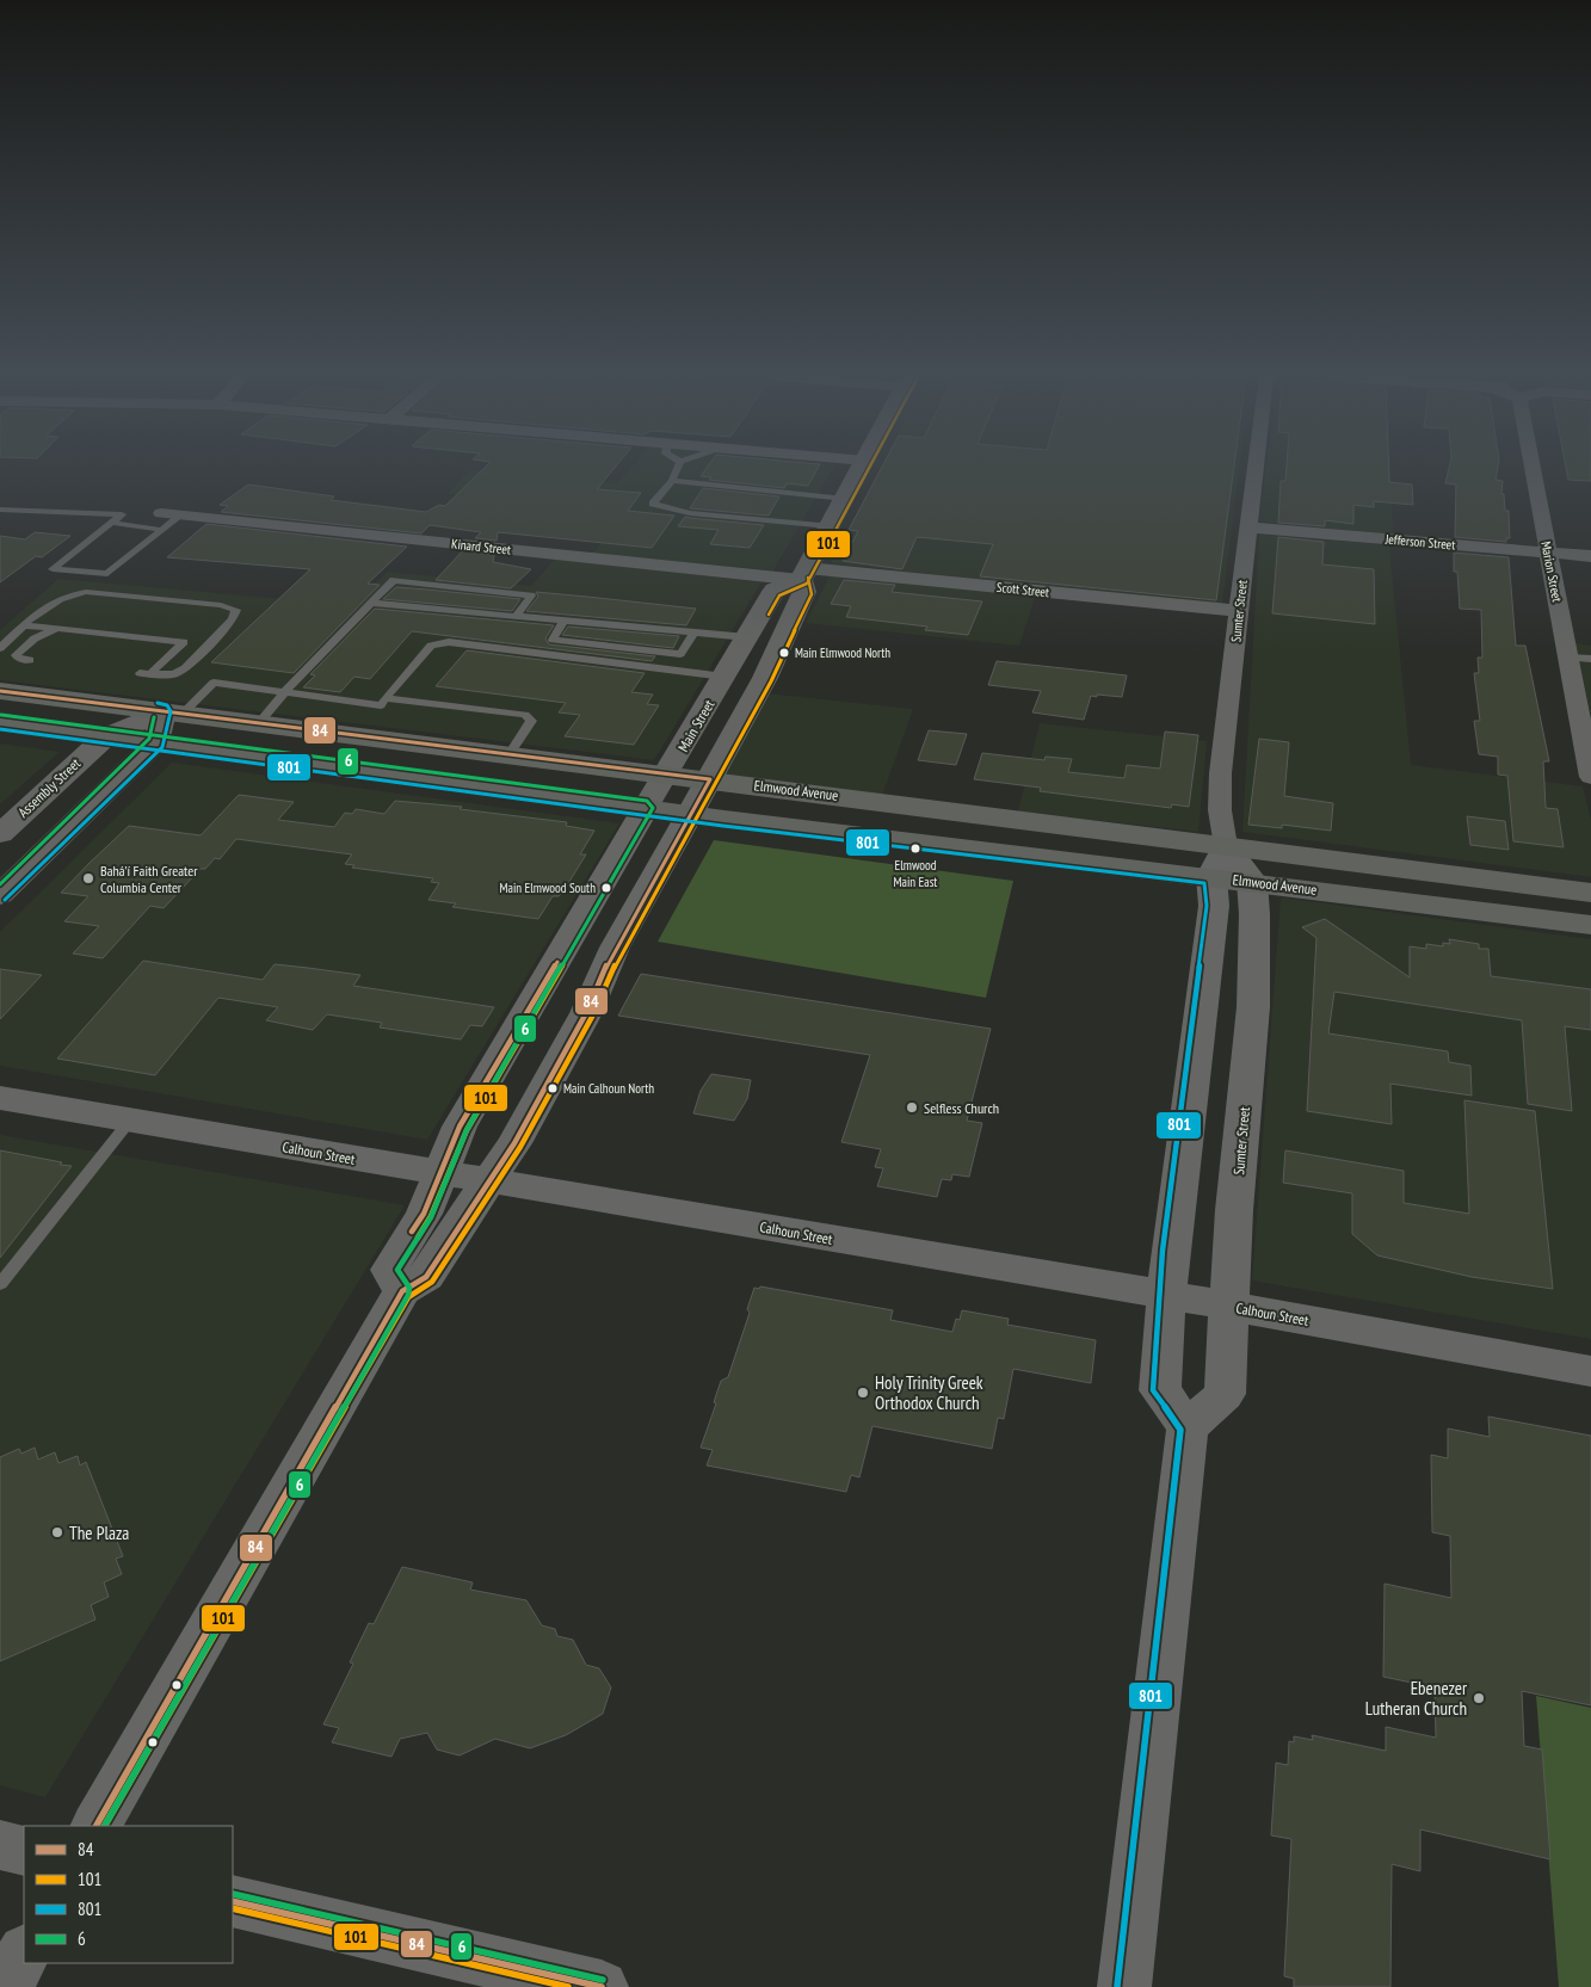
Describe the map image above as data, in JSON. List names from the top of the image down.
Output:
{
  "streets": {
    "highway": ["Elmwood Avenue"],
    "main road": ["Main Street", "Assembly Street"],
    "street": [
      "Jefferson Street",
      "Kinard Street",
      "Marion Street",
      "Scott Street",
      "Sumter Street",
      "Calhoun Street"
    ]
  },
  "crossings": [
    ["Jefferson Street", "Marion Street"],
    ["Jefferson Street", "Sumter Street"],
    ["Kinard Street", "Scott Street"],
    ["Kinard Street", "Main Street"],
    ["Scott Street", "Sumter Street"],
    ["Scott Street", "Main Street"],
    ["Sumter Street", "Elmwood Avenue"],
    ["Sumter Street", "Calhoun Street"],
    ["Main Street", "Elmwood Avenue"],
    ["Main Street", "Calhoun Street"],
    ["Assembly Street", "Elmwood Avenue"]
  ],
  "places": [
    "Main Elmwood North",
    "Elmwood Main East",
    "Bahá’í Faith Greater Columbia Center",
    "Main Elmwood South",
    "Main Calhoun North",
    "Selfless Church",
    "Holy Trinity Greek Orthodox Church",
    "The Plaza",
    "Ebenezer Lutheran Church"
  ],
  "lines": [
    "transit line 101",
    "transit line 84",
    "transit line 801",
    "transit line 6"
  ],
  "legend": [
    "84",
    "101",
    "801",
    "6"
  ]
}
